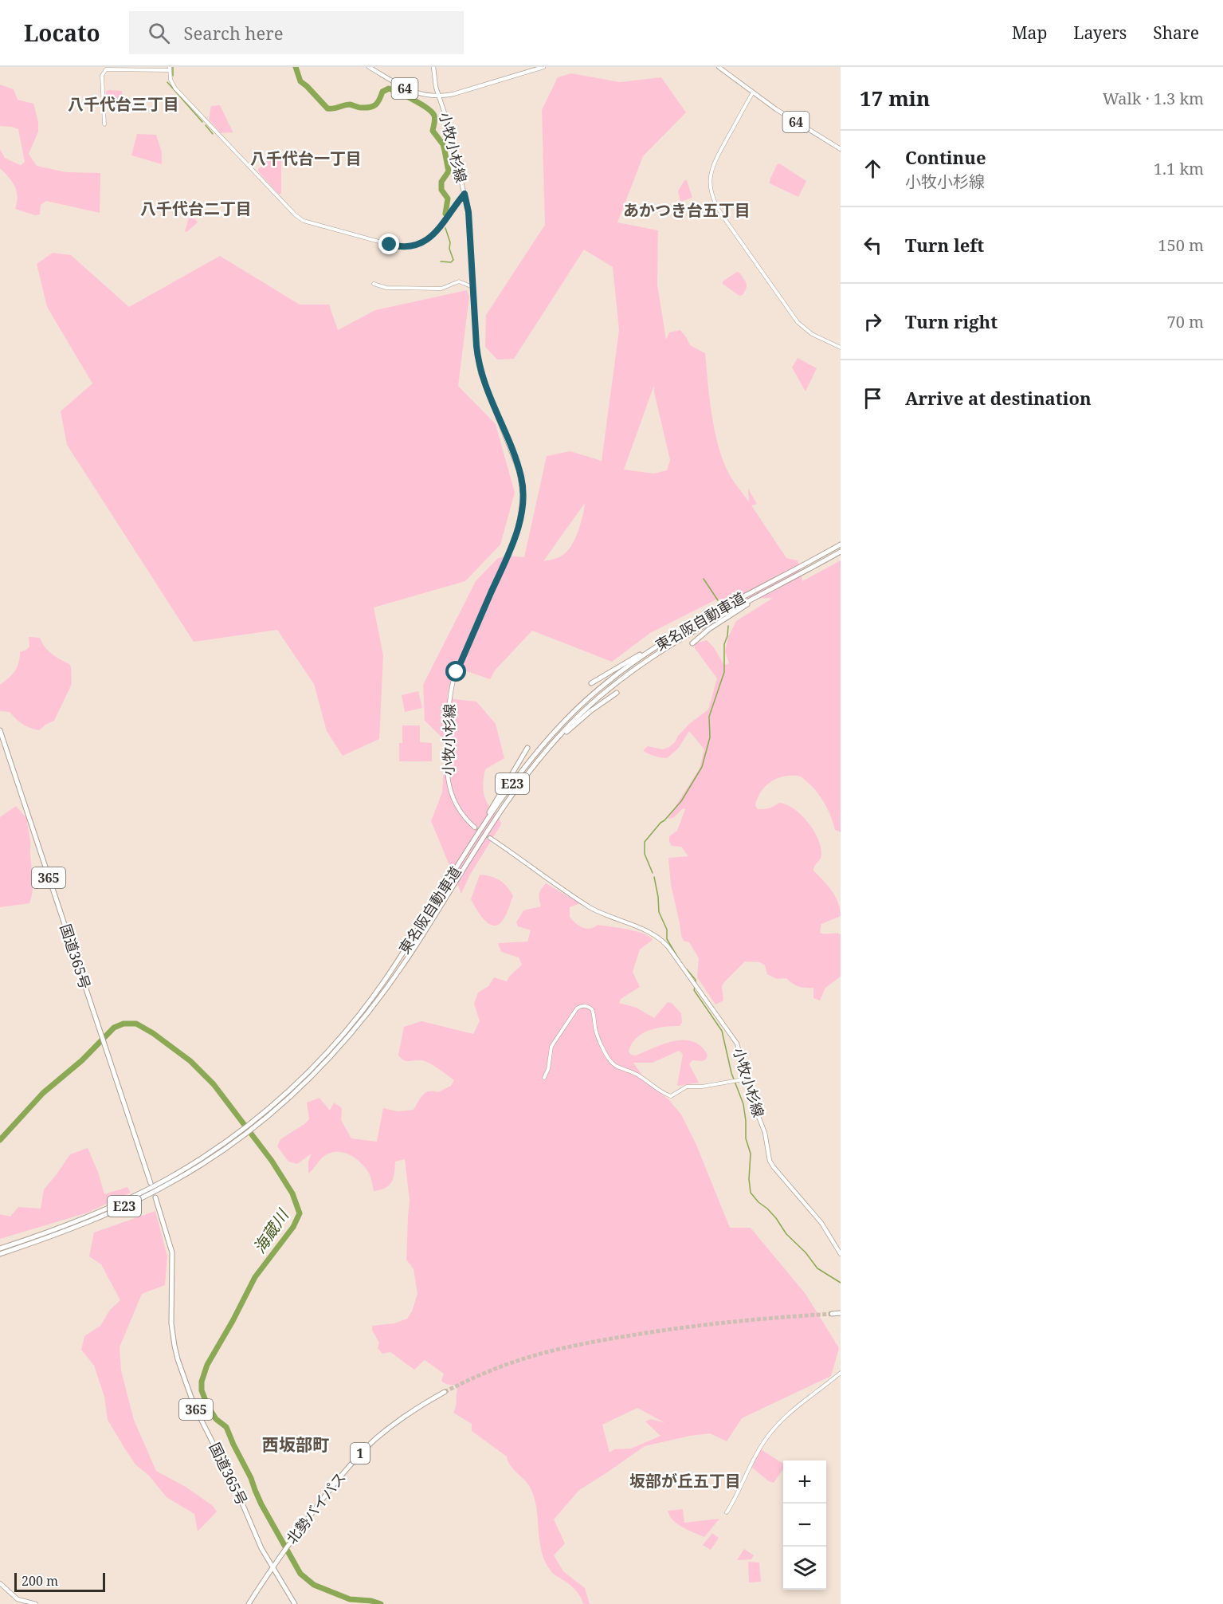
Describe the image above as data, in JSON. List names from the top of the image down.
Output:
{
  "streets": {
    "highway": [
      "東名阪自動車道",
      "E23",
      "365",
      "国道365号",
      "1",
      "北勢バイパス"
    ],
    "main road": ["64", "小牧小杉線"]
  },
  "crossings": [
    ["64", "小牧小杉線"],
    ["国道365号", "北勢バイパス"]
  ],
  "districts": [
    "八千代台三丁目",
    "八千代台一丁目",
    "八千代台二丁目",
    "あかつき台五丁目",
    "西坂部町",
    "坂部が丘五丁目"
  ],
  "water": ["海蔵川"],
  "scale_bar": "200 m",
  "page": {
    "header": "Locato",
    "search": "Search here",
    "nav": ["Map", "Layers", "Share"],
    "heading": ["17 min", "Walk · 1.3 km"],
    "list": [
      ["Continue", "小牧小杉線", "1.1 km"],
      ["Turn left", "150 m"],
      ["Turn right", "70 m"],
      "Arrive at destination"
    ],
    "map_buttons": ["+", "−"],
    "scale": "200 m"
  }
}
